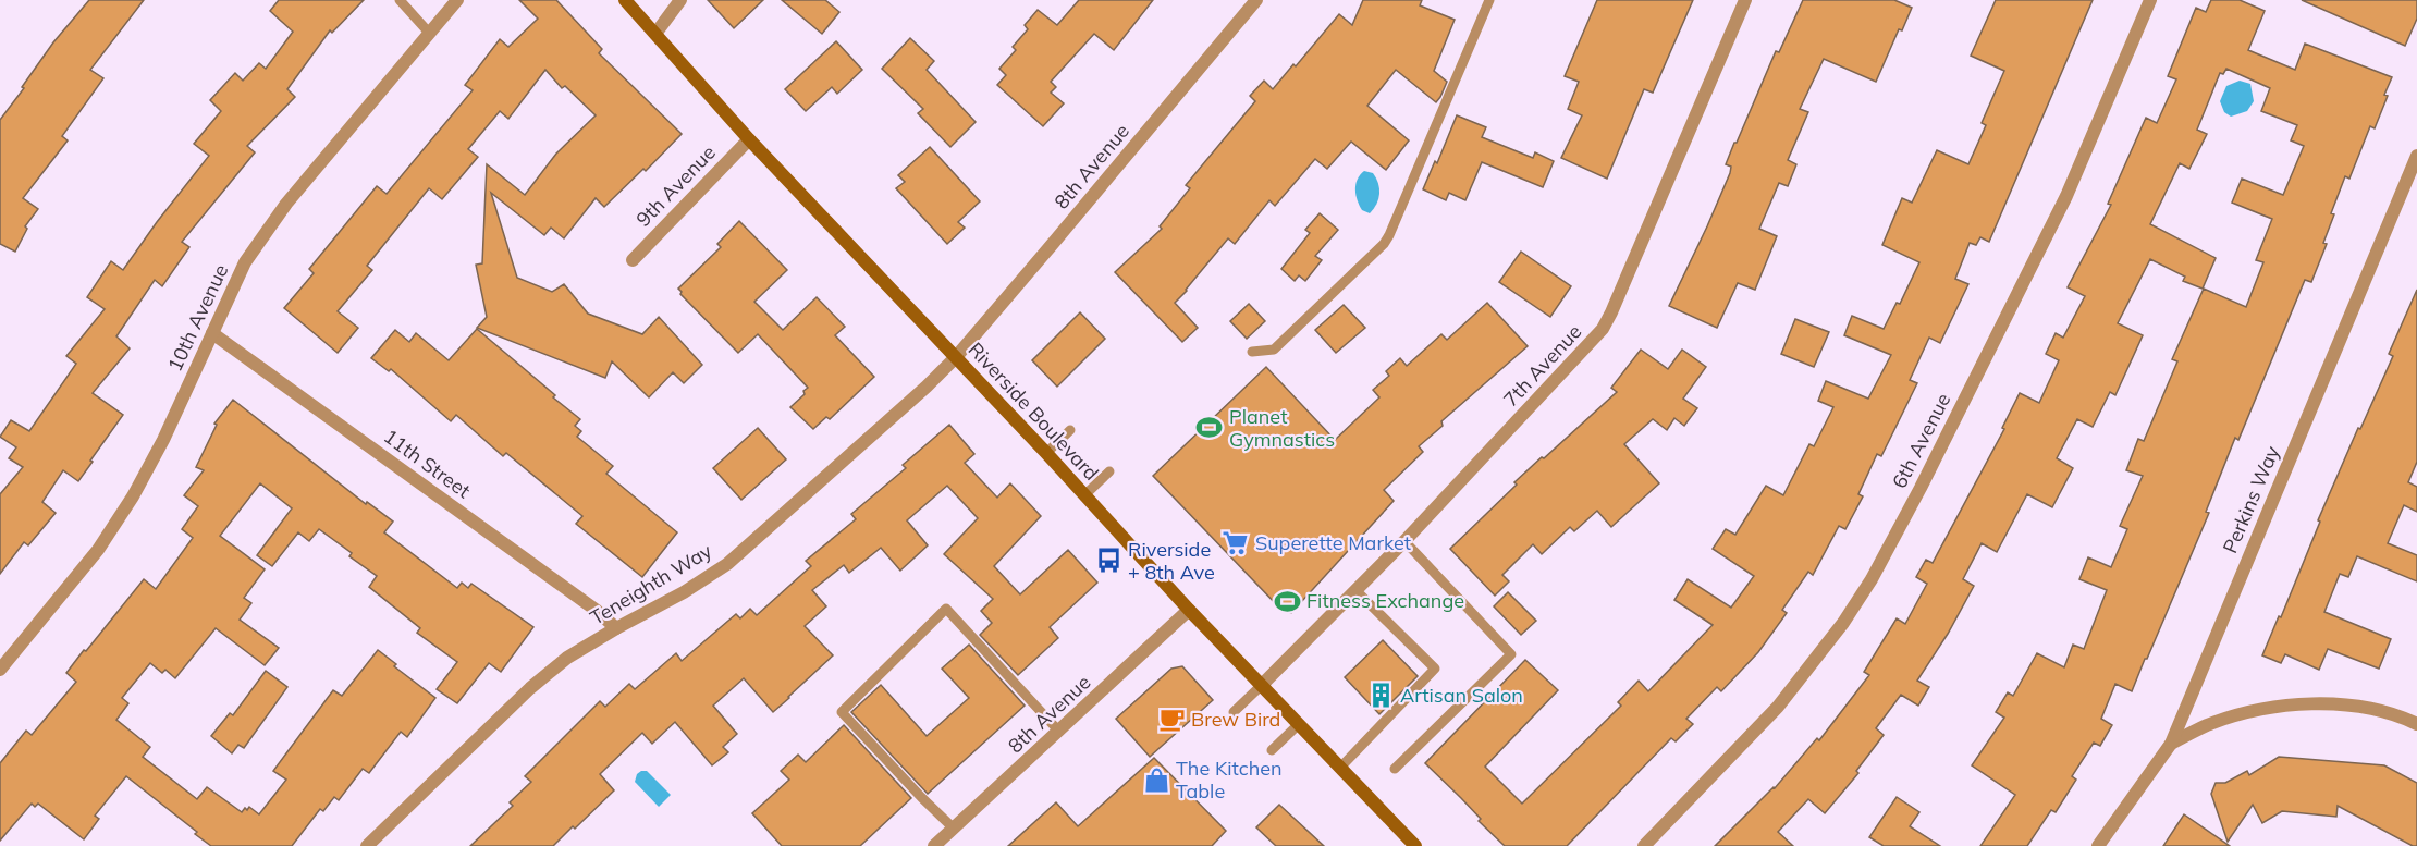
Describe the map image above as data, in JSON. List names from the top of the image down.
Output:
{
  "streets": {
    "main road": ["Riverside Boulevard"],
    "street": [
      "8th Avenue",
      "9th Avenue",
      "10th Avenue",
      "7th Avenue",
      "6th Avenue",
      "11th Street",
      "Perkins Way",
      "Teneighth Way"
    ]
  },
  "crossings": [
    ["8th Avenue", "Riverside Boulevard"],
    ["8th Avenue", "Teneighth Way"],
    ["9th Avenue", "Riverside Boulevard"],
    ["10th Avenue", "11th Street"],
    ["7th Avenue", "Riverside Boulevard"],
    ["Riverside Boulevard", "Teneighth Way"],
    ["11th Street", "Teneighth Way"]
  ],
  "places": {
    "sports": ["Planet Gymnastics", "Fitness Exchange"],
    "supermarket": ["Superette Market"],
    "bus stop": ["Riverside + 8th Ave"],
    "building": ["Artisan Salon"],
    "cafe": ["Brew Bird"],
    "shop": ["The Kitchen Table"]
  }
}
